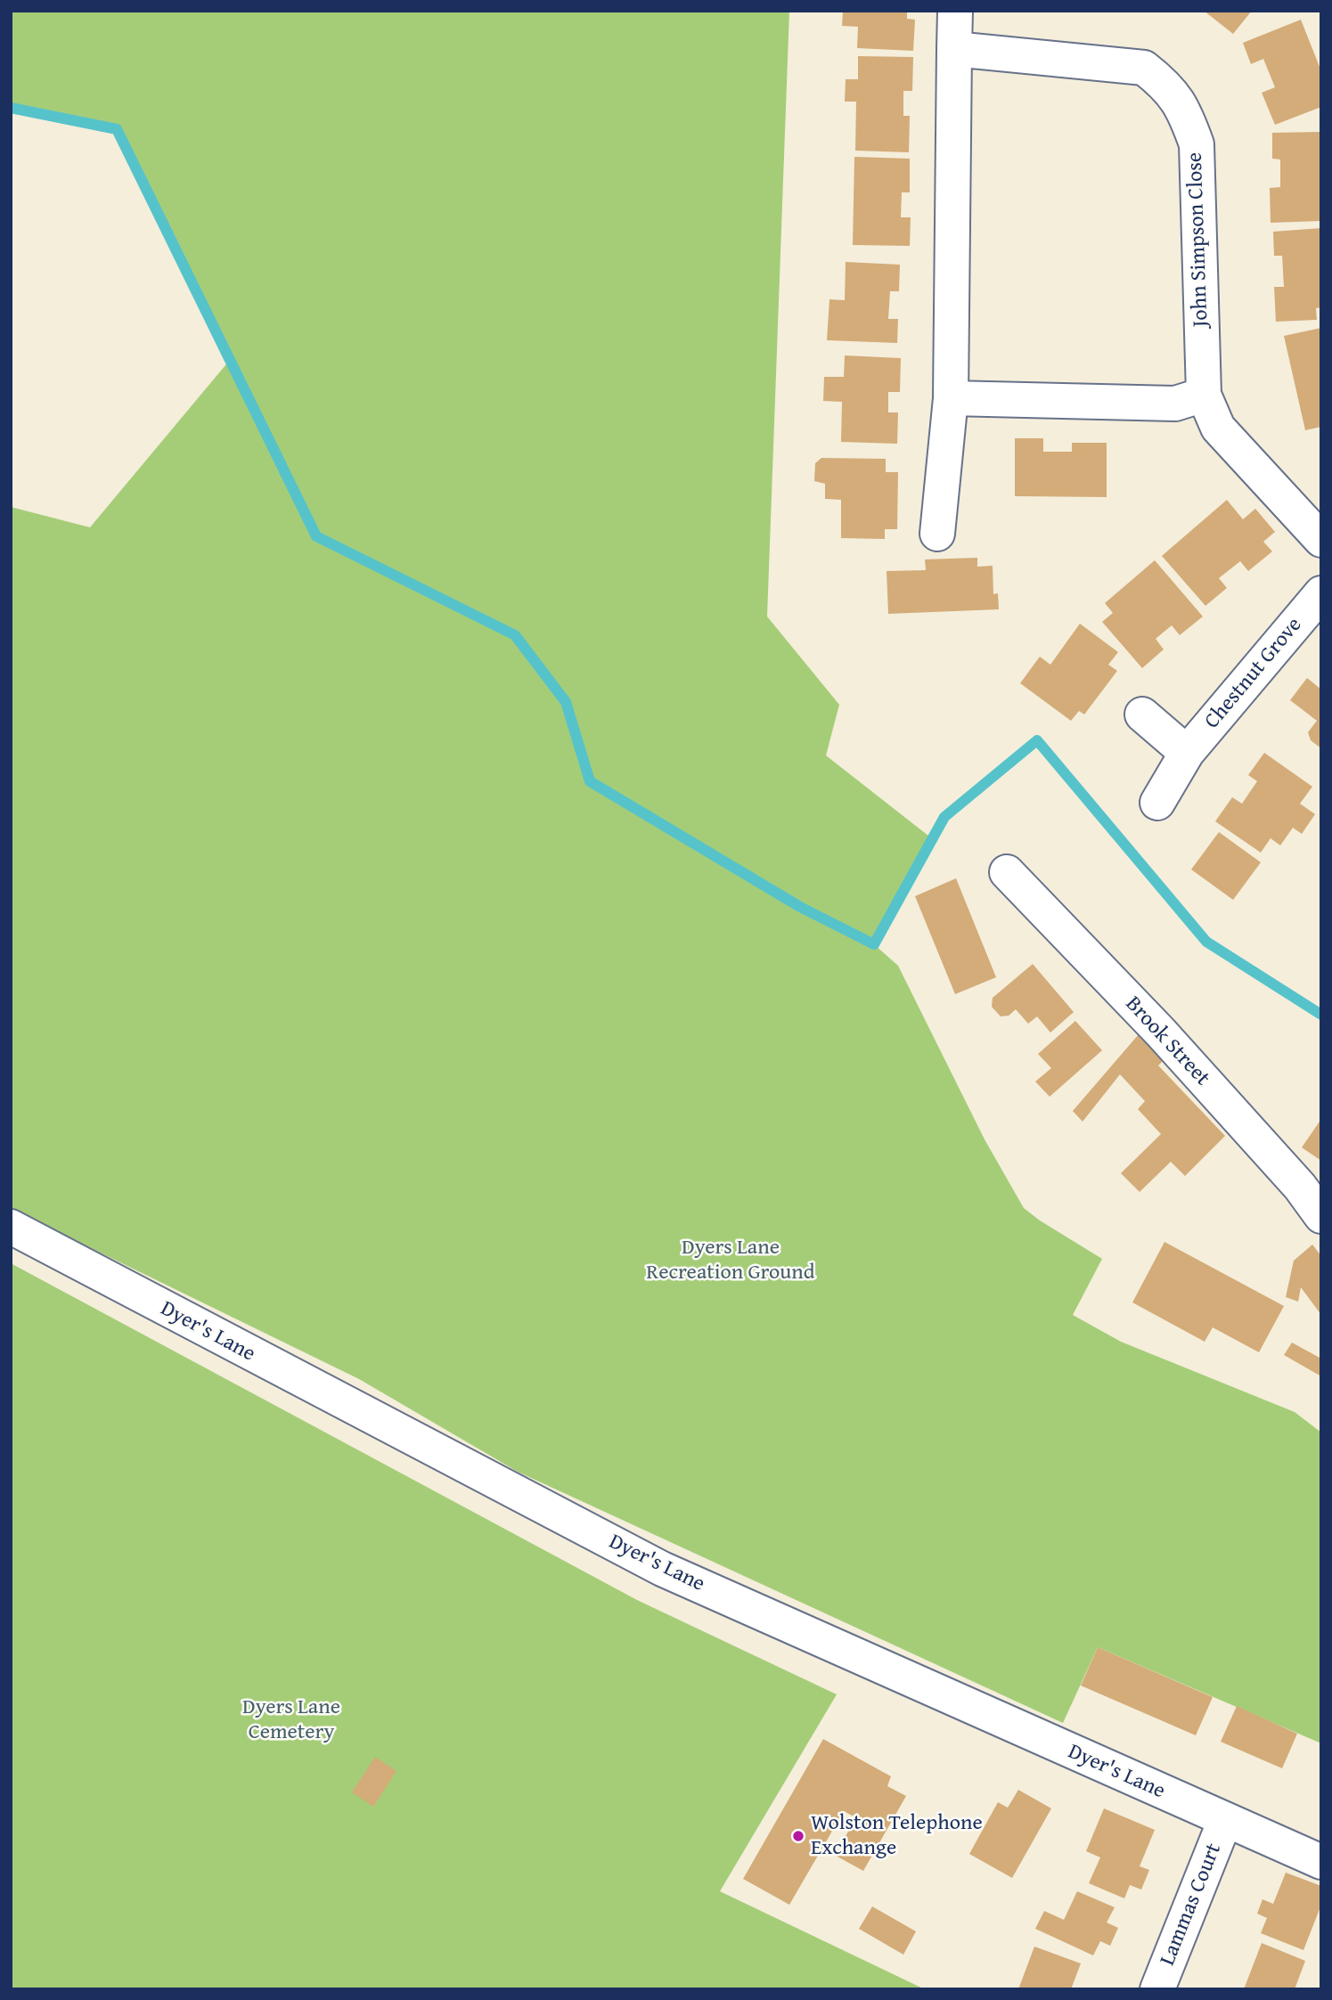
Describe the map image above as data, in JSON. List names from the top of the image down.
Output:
{
  "streets": {
    "street": [
      "John Simpson Close",
      "Chestnut Grove",
      "Brook Street",
      "Dyer's Lane",
      "Lammas Court"
    ]
  },
  "crossings": [
    ["Dyer's Lane", "Lammas Court"]
  ],
  "parks": ["Dyers Lane Recreation Ground", "Dyers Lane Cemetery"],
  "places": ["Wolston Telephone Exchange"]
}
